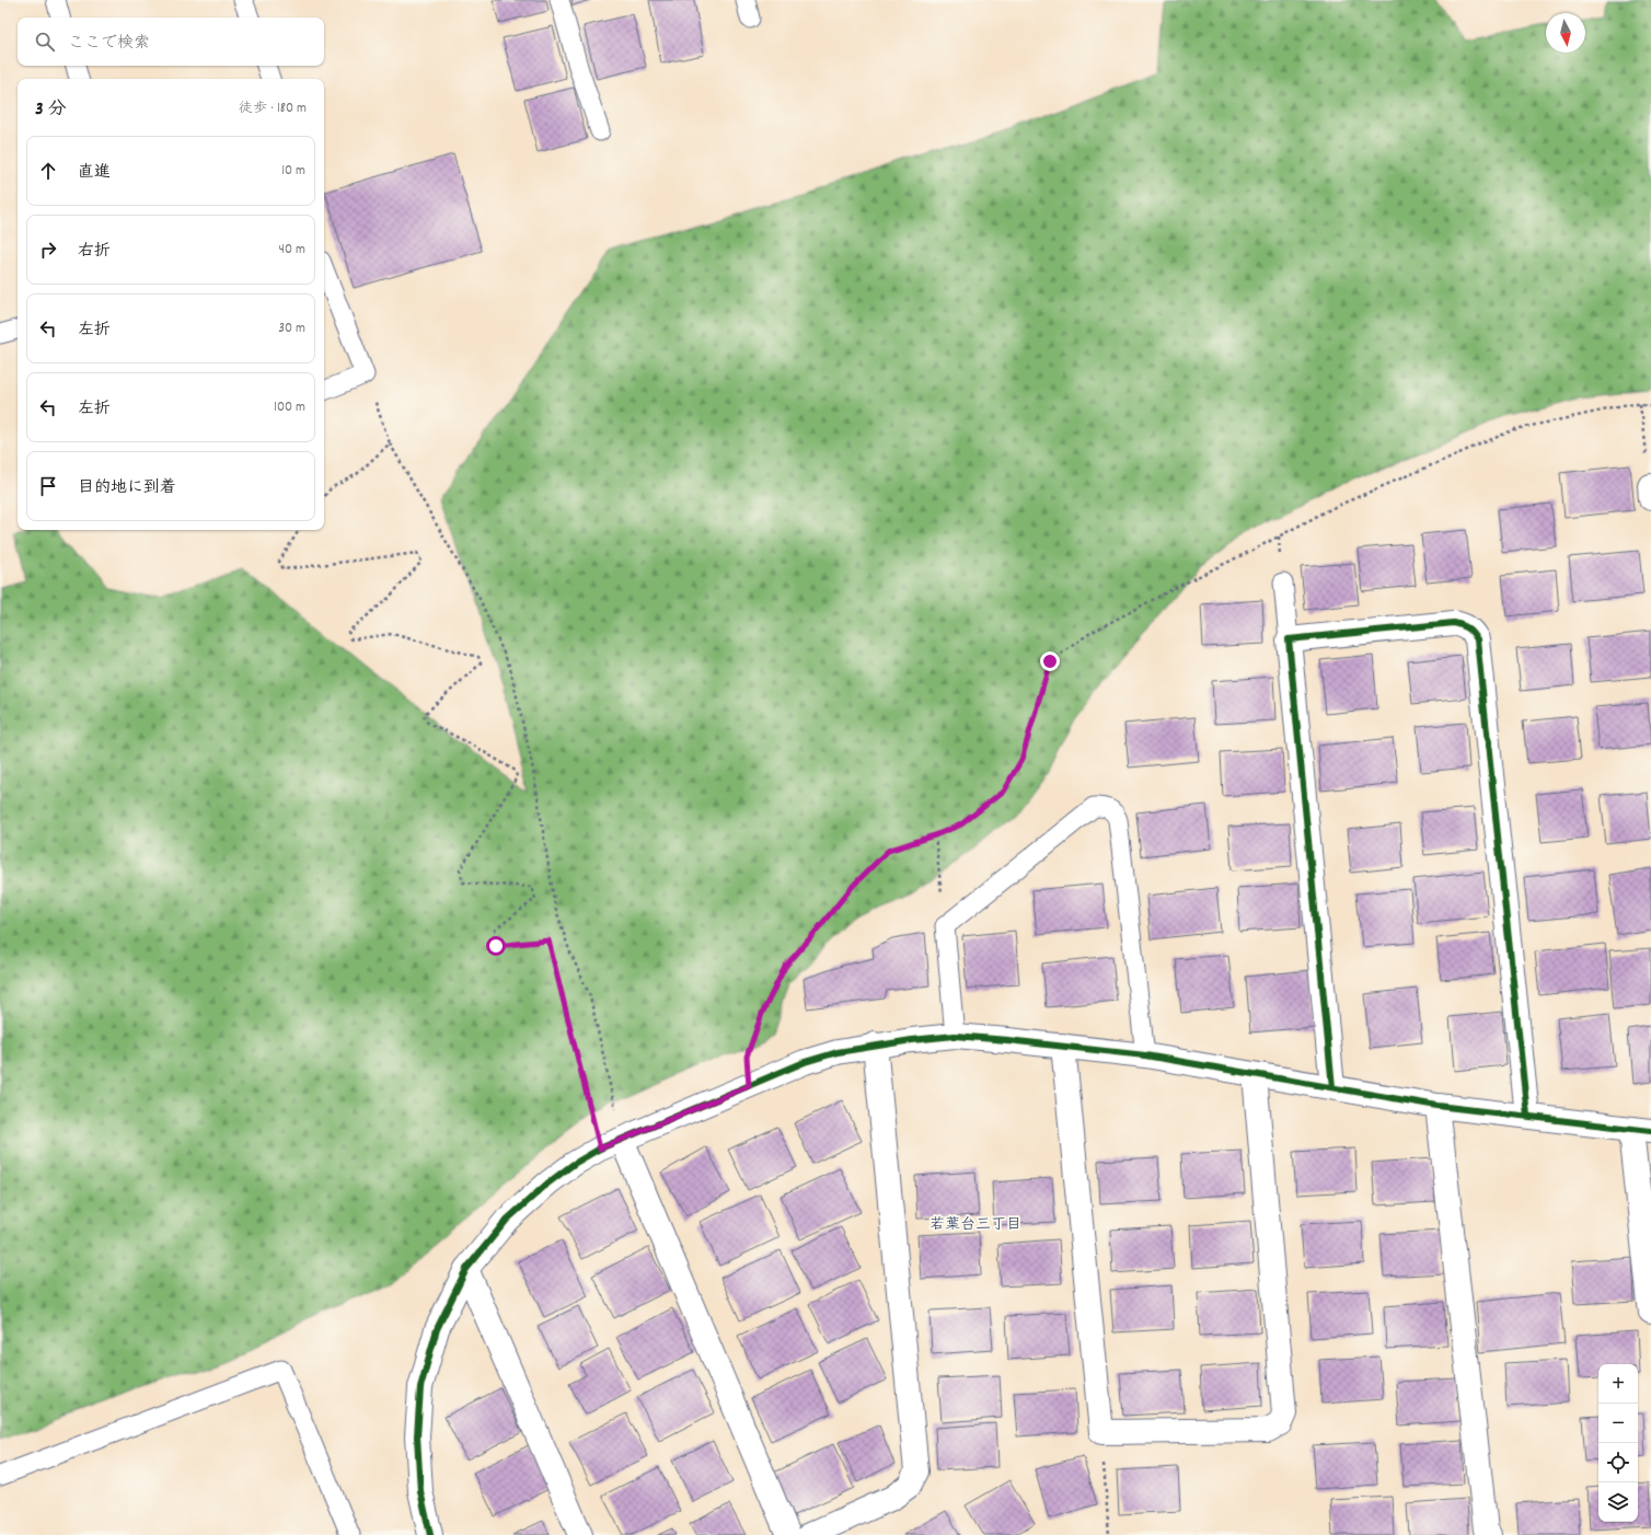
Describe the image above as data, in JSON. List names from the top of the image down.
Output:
{
  "districts": ["若葉台三丁目"],
  "north": "bottom",
  "page": {
    "search": "ここで検索",
    "heading": ["3 分", "徒歩 · 180 m"],
    "list": [
      ["直進", "10 m"],
      ["右折", "40 m"],
      ["左折", "30 m"],
      ["左折", "100 m"],
      "目的地に到着"
    ],
    "map_buttons": ["+", "−"]
  }
}
